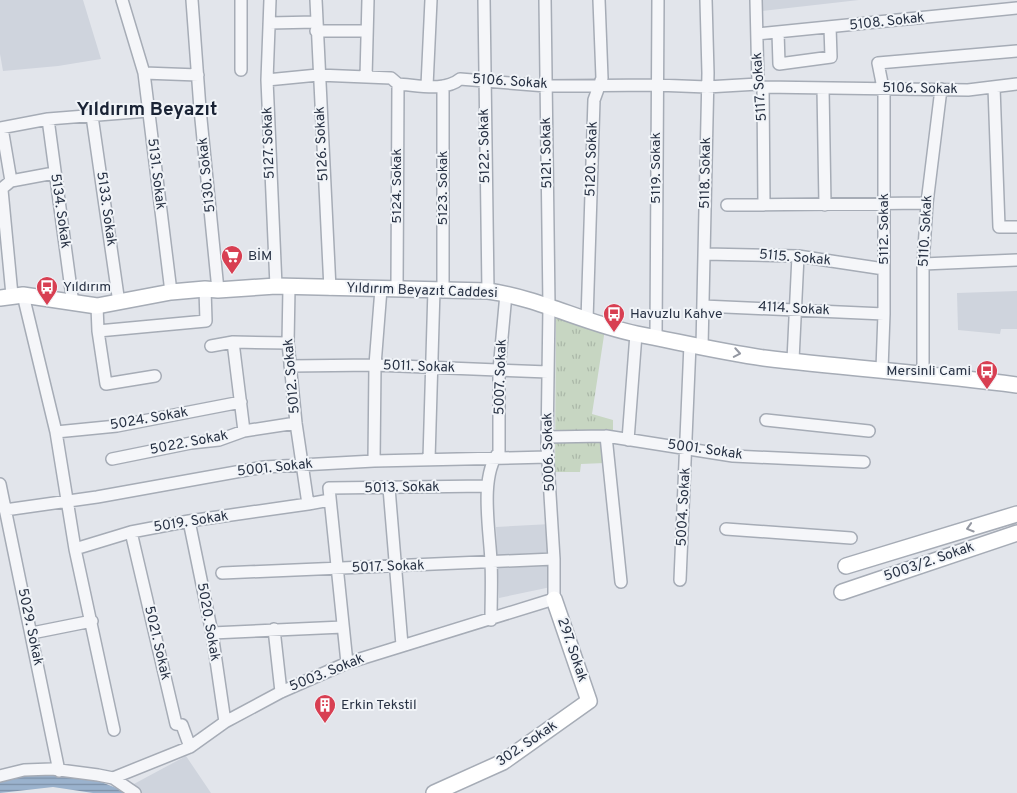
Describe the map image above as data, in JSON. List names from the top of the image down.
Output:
{
  "streets": {
    "main road": [
      "Yıldırım Beyazıt Caddesi",
      "5003/2. Sokak",
      "297. Sokak",
      "302. Sokak"
    ],
    "street": [
      "5108. Sokak",
      "5106. Sokak",
      "5117. Sokak",
      "5127. Sokak",
      "5126. Sokak",
      "5122. Sokak",
      "5121. Sokak",
      "5120. Sokak",
      "5119. Sokak",
      "5118. Sokak",
      "5131. Sokak",
      "5130. Sokak",
      "5124. Sokak",
      "5123. Sokak",
      "5133. Sokak",
      "5134. Sokak",
      "5112. Sokak",
      "5110. Sokak",
      "5115. Sokak",
      "4114. Sokak",
      "5011. Sokak",
      "5012. Sokak",
      "5007. Sokak",
      "5024. Sokak",
      "5022. Sokak",
      "5001. Sokak",
      "5006. Sokak",
      "5013. Sokak",
      "5004. Sokak",
      "5019. Sokak",
      "5017. Sokak",
      "5020. Sokak",
      "5029. Sokak",
      "5021. Sokak",
      "5003. Sokak"
    ]
  },
  "crossings": [
    ["5108. Sokak", "5117. Sokak"],
    ["5106. Sokak", "5117. Sokak"],
    ["5106. Sokak", "5127. Sokak"],
    ["5106. Sokak", "5126. Sokak"],
    ["5106. Sokak", "5122. Sokak"],
    ["5106. Sokak", "5121. Sokak"],
    ["5106. Sokak", "5120. Sokak"],
    ["5106. Sokak", "5119. Sokak"],
    ["5106. Sokak", "5118. Sokak"],
    ["5106. Sokak", "5124. Sokak"],
    ["5106. Sokak", "5123. Sokak"],
    ["5106. Sokak", "5112. Sokak"],
    ["5106. Sokak", "5110. Sokak"],
    ["5127. Sokak", "Yıldırım Beyazıt Caddesi"],
    ["5127. Sokak", "5012. Sokak"],
    ["5126. Sokak", "Yıldırım Beyazıt Caddesi"],
    ["5122. Sokak", "Yıldırım Beyazıt Caddesi"],
    ["5121. Sokak", "Yıldırım Beyazıt Caddesi"],
    ["5121. Sokak", "5006. Sokak"],
    ["5120. Sokak", "Yıldırım Beyazıt Caddesi"],
    ["5119. Sokak", "Yıldırım Beyazıt Caddesi"],
    ["5118. Sokak", "5115. Sokak"],
    ["5118. Sokak", "Yıldırım Beyazıt Caddesi"],
    ["5118. Sokak", "4114. Sokak"],
    ["5118. Sokak", "5004. Sokak"],
    ["5131. Sokak", "Yıldırım Beyazıt Caddesi"],
    ["5130. Sokak", "Yıldırım Beyazıt Caddesi"],
    ["5124. Sokak", "Yıldırım Beyazıt Caddesi"],
    ["5123. Sokak", "Yıldırım Beyazıt Caddesi"],
    ["5123. Sokak", "5011. Sokak"],
    ["5123. Sokak", "5001. Sokak"],
    ["5133. Sokak", "Yıldırım Beyazıt Caddesi"],
    ["5134. Sokak", "Yıldırım Beyazıt Caddesi"],
    ["5112. Sokak", "5115. Sokak"],
    ["5112. Sokak", "Yıldırım Beyazıt Caddesi"],
    ["5112. Sokak", "4114. Sokak"],
    ["5110. Sokak", "Yıldırım Beyazıt Caddesi"],
    ["Yıldırım Beyazıt Caddesi", "5012. Sokak"],
    ["Yıldırım Beyazıt Caddesi", "5007. Sokak"],
    ["Yıldırım Beyazıt Caddesi", "5006. Sokak"],
    ["Yıldırım Beyazıt Caddesi", "5004. Sokak"],
    ["5011. Sokak", "5012. Sokak"],
    ["5011. Sokak", "5007. Sokak"],
    ["5011. Sokak", "5006. Sokak"],
    ["5012. Sokak", "5022. Sokak"],
    ["5012. Sokak", "5001. Sokak"],
    ["5012. Sokak", "5019. Sokak"],
    ["5007. Sokak", "5001. Sokak"],
    ["5007. Sokak", "5013. Sokak"],
    ["5007. Sokak", "5017. Sokak"],
    ["5007. Sokak", "5003. Sokak"],
    ["5001. Sokak", "5006. Sokak"],
    ["5001. Sokak", "5004. Sokak"],
    ["5001. Sokak", "5029. Sokak"],
    ["5006. Sokak", "5017. Sokak"],
    ["5006. Sokak", "297. Sokak"],
    ["5006. Sokak", "5003. Sokak"],
    ["5013. Sokak", "5019. Sokak"],
    ["5019. Sokak", "5020. Sokak"],
    ["5019. Sokak", "5021. Sokak"],
    ["5020. Sokak", "5003. Sokak"],
    ["5021. Sokak", "5003. Sokak"],
    ["297. Sokak", "5003. Sokak"],
    ["297. Sokak", "302. Sokak"]
  ],
  "districts": ["Yıldırım Beyazıt"],
  "places": {
    "supermarket": ["BİM"],
    "bus stop": ["Yıldırım", "Havuzlu Kahve", "Mersinli Cami"],
    "building": ["Erkin Tekstil"]
  }
}
